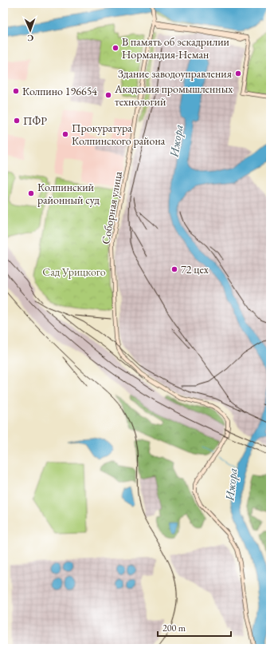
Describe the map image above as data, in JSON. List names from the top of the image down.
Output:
{
  "streets": {
    "main road": ["Соборная улица"]
  },
  "water": ["Ижора"],
  "parks": ["Сад Урицкого"],
  "places": [
    "В память об эскадрилии Нормандия-Неман",
    "Здание заводоуправления",
    "Колпино 196654",
    "Академия промышленных технологий",
    "ПФР",
    "Прокуратура Колпинского района",
    "Колпинский районный суд",
    "72 цех"
  ],
  "scale_bar": "200 m",
  "north": "bottom"
}
